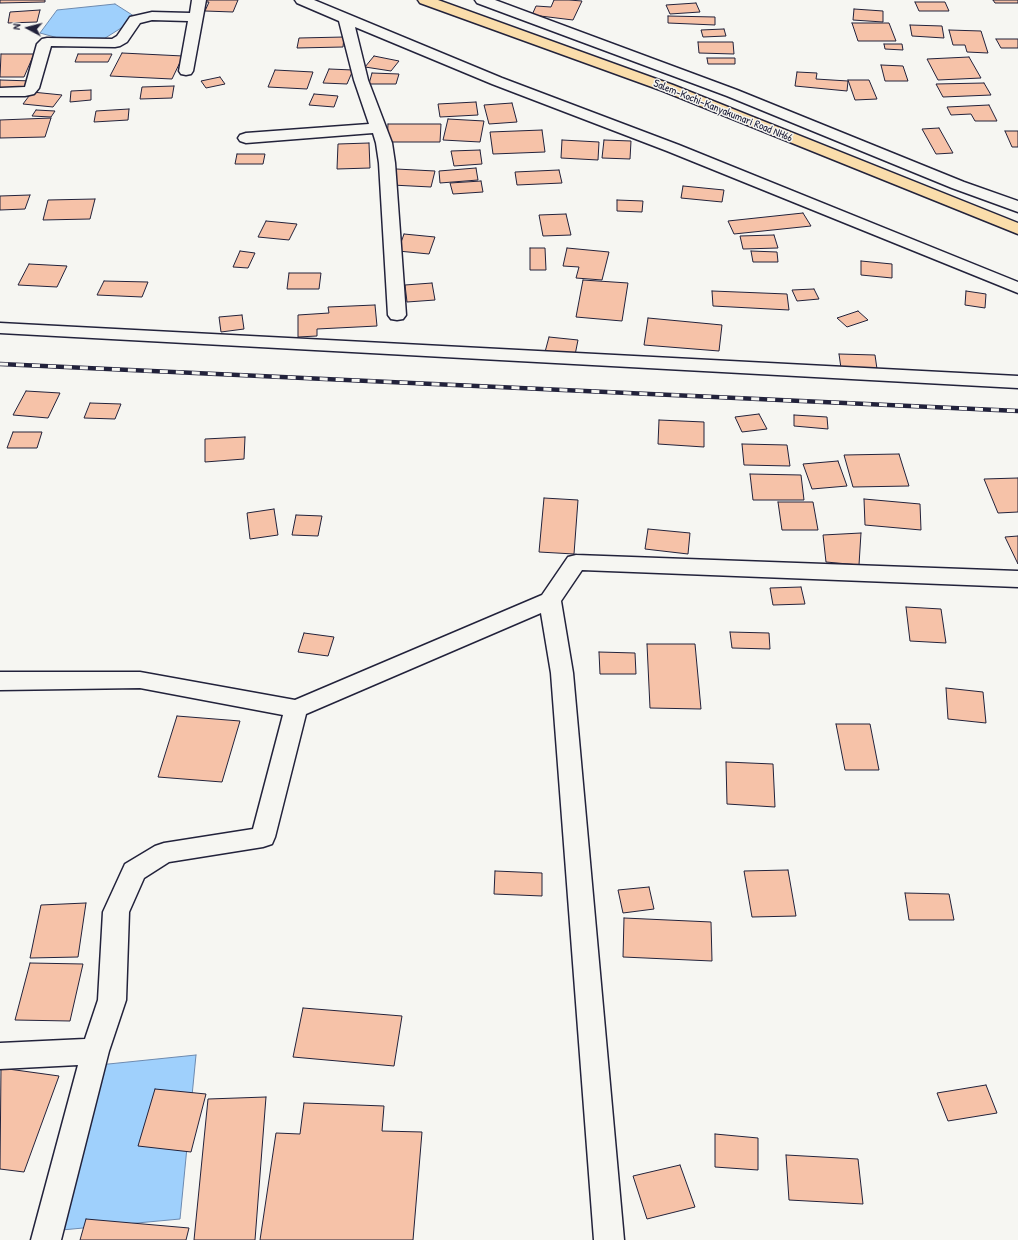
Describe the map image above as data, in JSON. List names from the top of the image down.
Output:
{
  "streets": {
    "highway": ["Salem-Kochi-Kanyakumari Road NH66"]
  },
  "north": "left"
}
